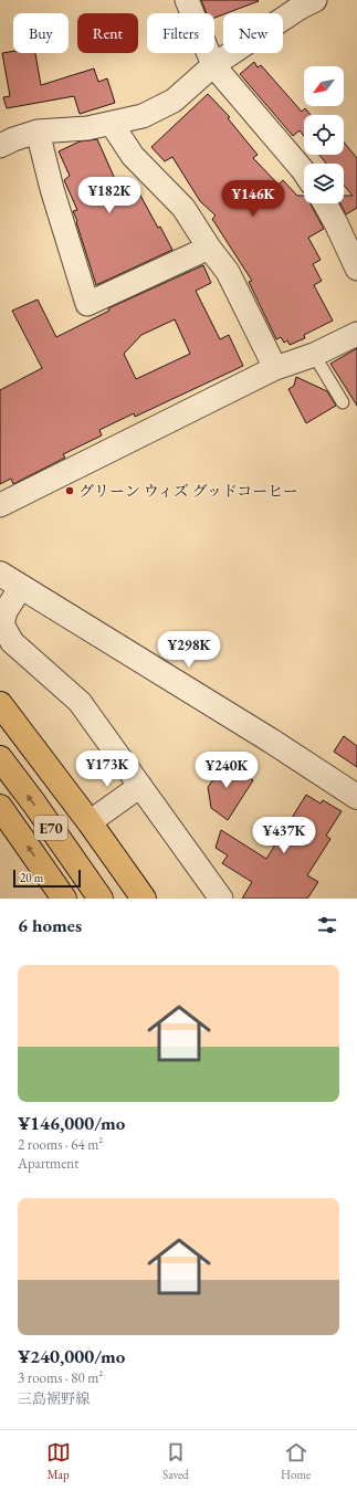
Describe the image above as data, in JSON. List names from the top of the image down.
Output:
{
  "streets": {
    "main road": ["E70"]
  },
  "places": ["グリーン ウィズ グッドコーヒー"],
  "scale_bar": "20 m",
  "north": "bottom left",
  "page": {
    "chip": [
      "Buy",
      "Rent",
      "Filters",
      "New"
    ],
    "price": [
      "¥182K",
      "¥146K",
      "¥298K",
      "¥173K",
      "¥240K",
      "¥437K"
    ],
    "scale": "20 m",
    "heading": "6 homes",
    "list": [
      {
        "name": "¥146,000/mo",
        "note": "2 rooms · 64 m² · Apartment"
      },
      {
        "name": "¥240,000/mo",
        "note": "3 rooms · 80 m² · 三島裾野線"
      }
    ],
    "tabs": ["Map", "Saved", "Home"]
  }
}
